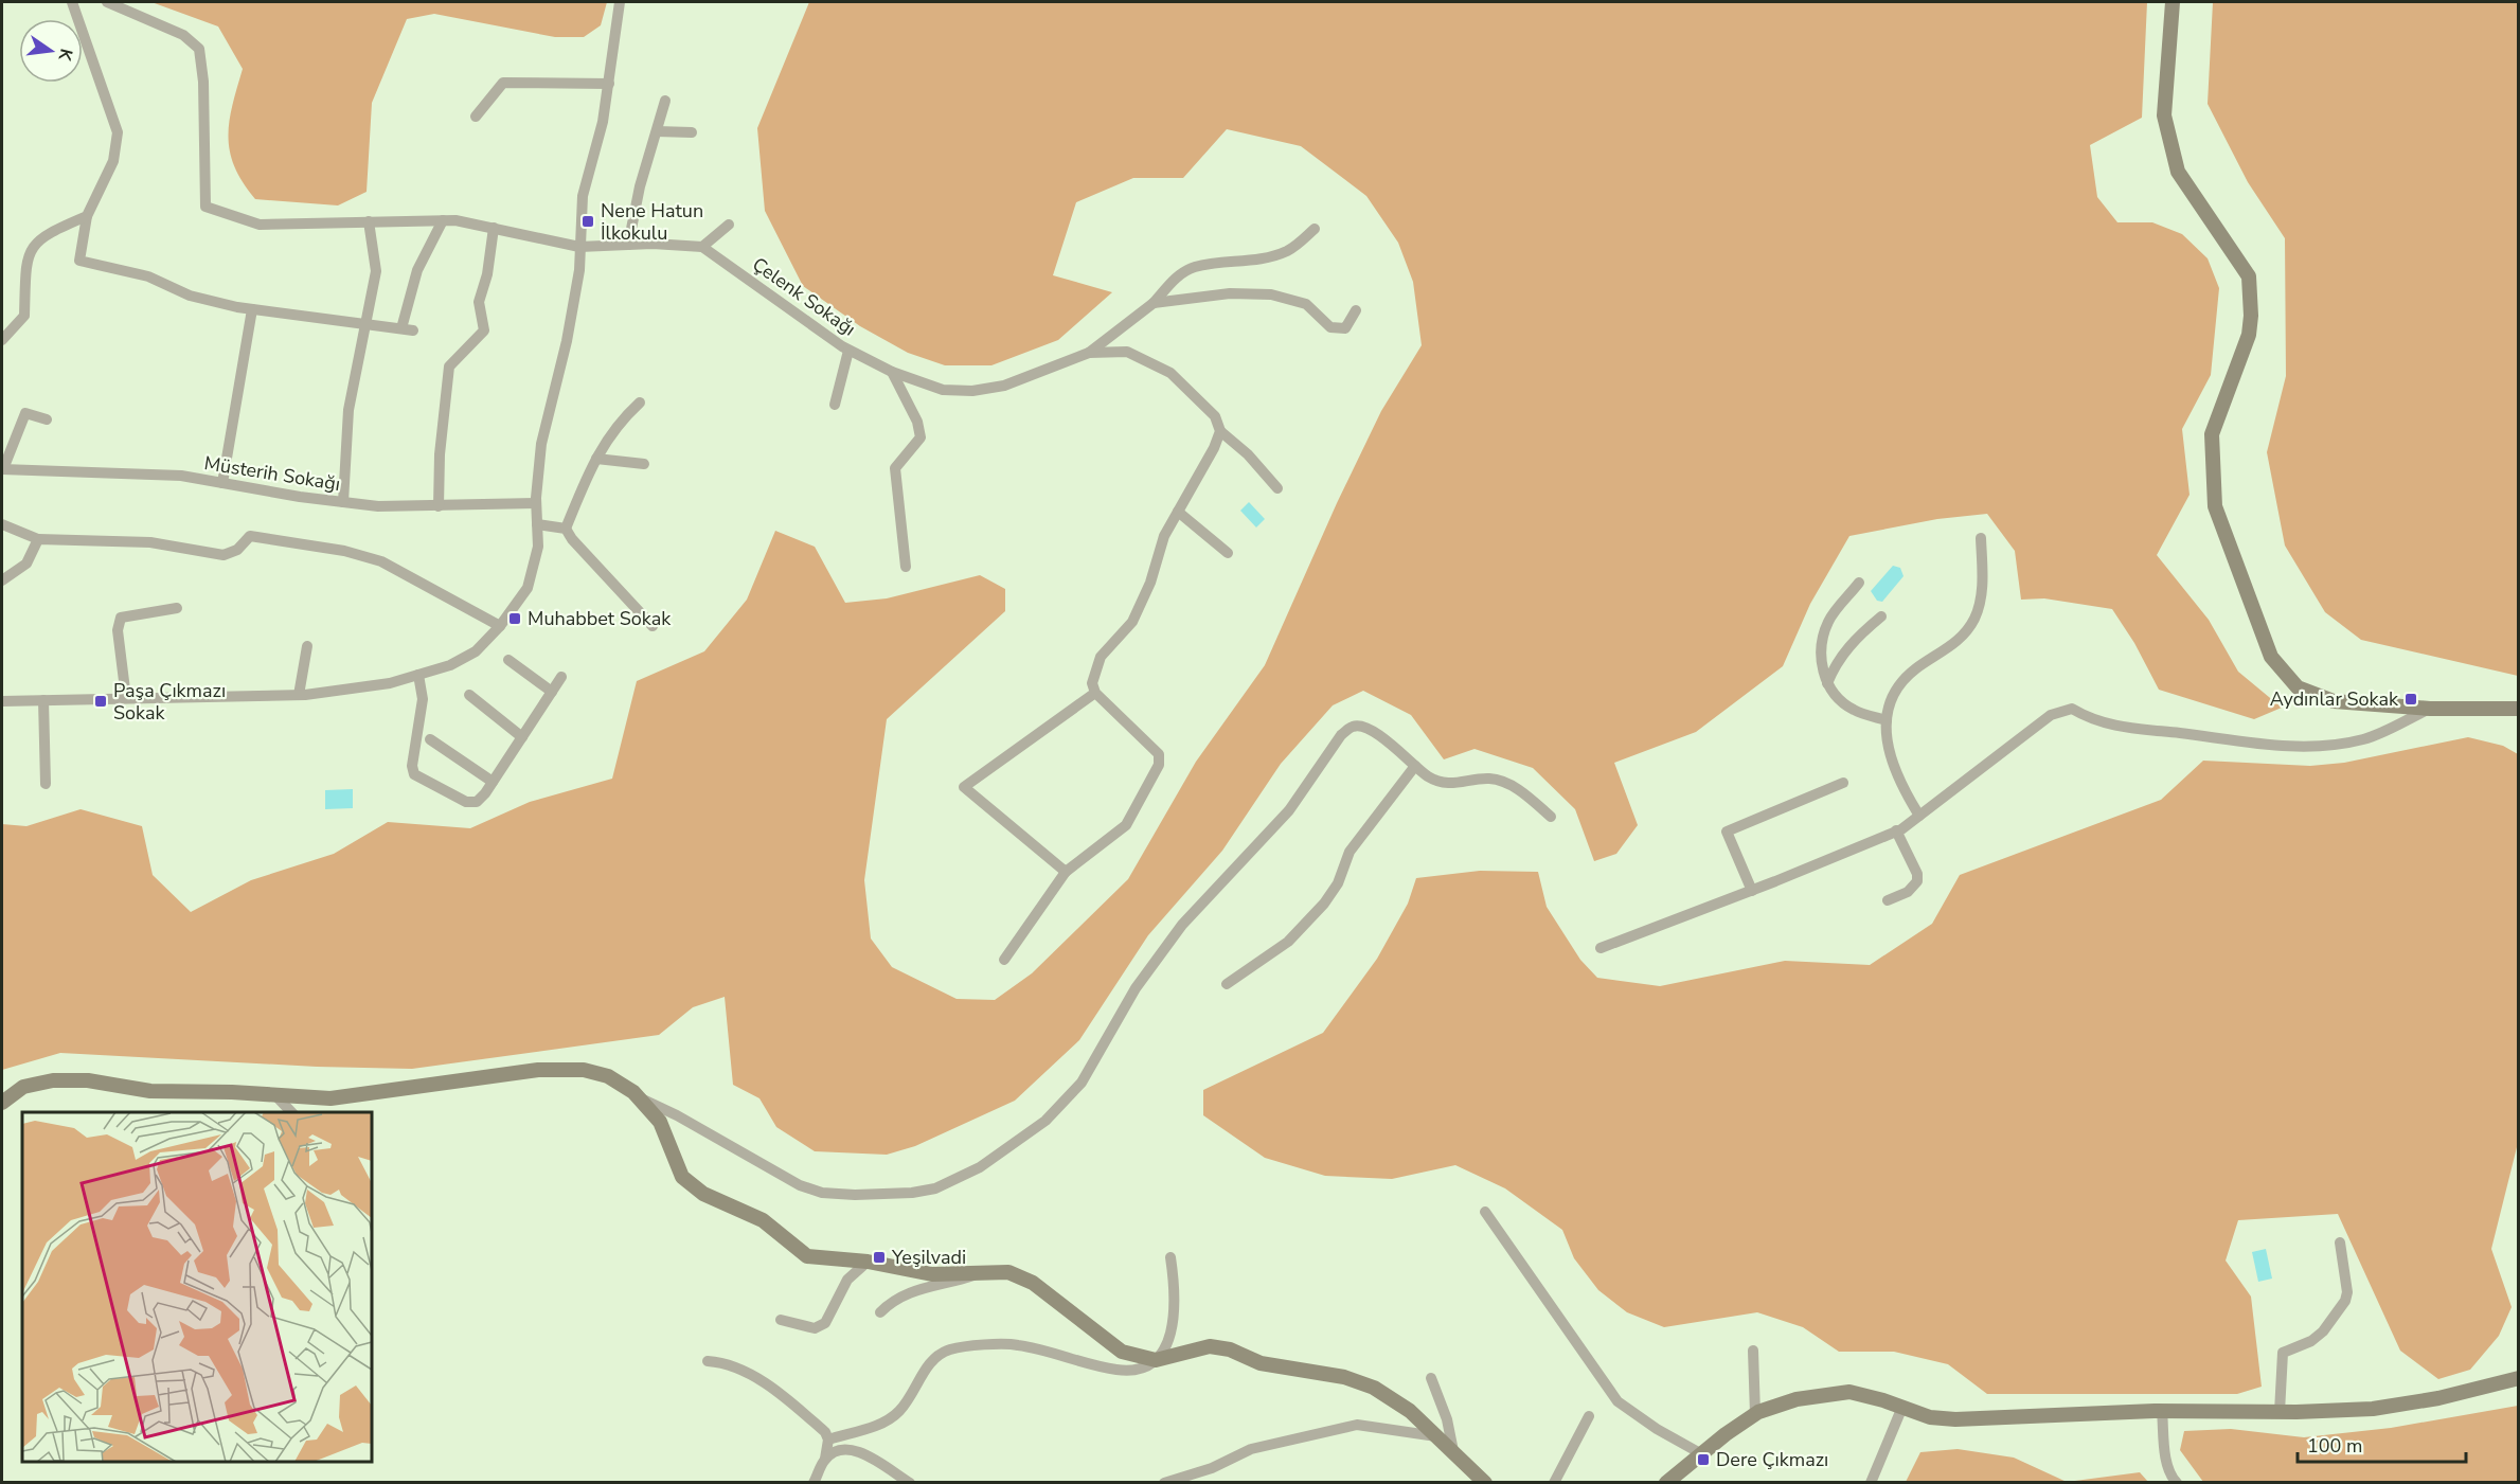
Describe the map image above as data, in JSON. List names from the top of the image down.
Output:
{
  "streets": {
    "street": ["Çelenk Sokağı", "Müsterih Sokağı"]
  },
  "places": {
    "transit": [
      "Nene Hatun İlkokulu",
      "Muhabbet Sokak",
      "Aydınlar Sokak",
      "Paşa Çıkmazı Sokak",
      "Yeşilvadi",
      "Dere Çıkmazı"
    ]
  },
  "scale_bar": "100 m",
  "north": "right"
}
